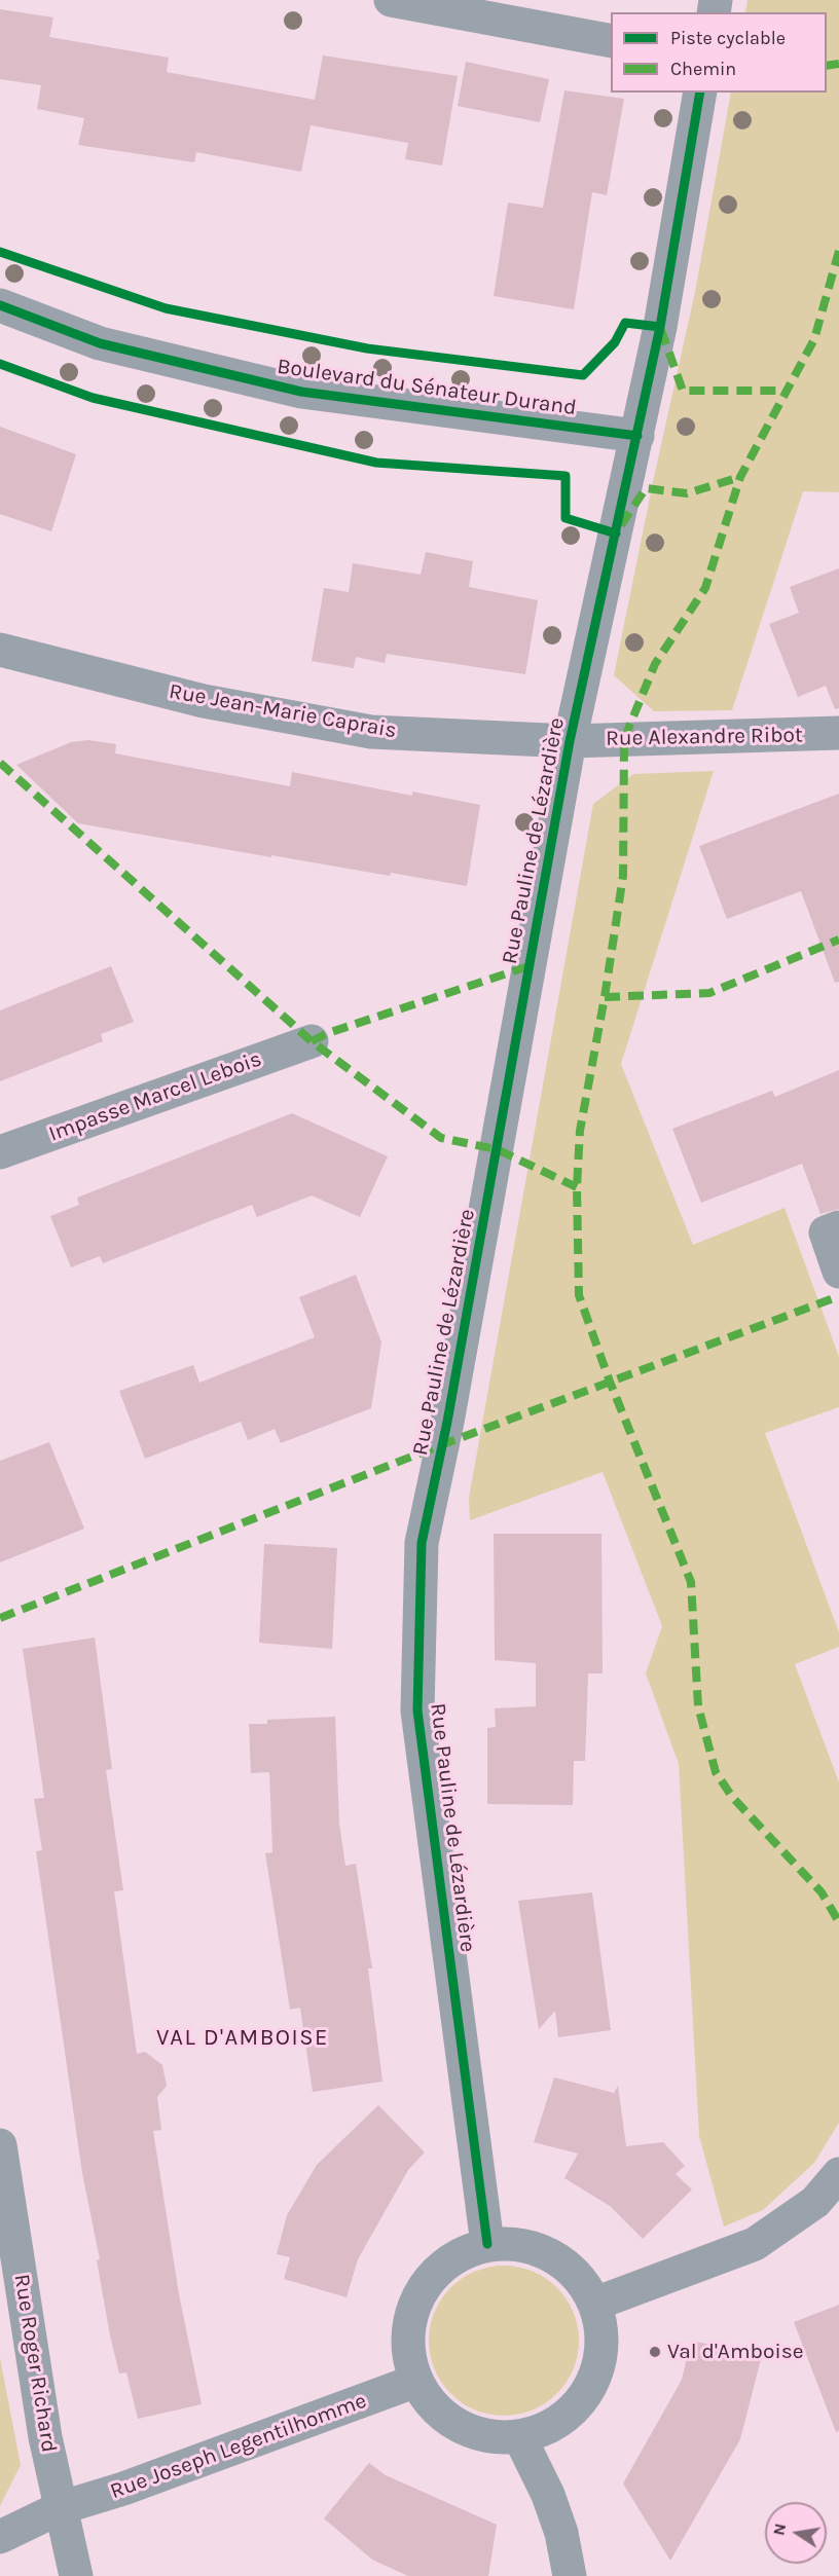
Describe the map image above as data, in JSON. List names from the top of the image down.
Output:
{
  "streets": {
    "street": [
      "Boulevard du Sénateur Durand",
      "Rue Jean-Marie Caprais",
      "Rue Alexandre Ribot",
      "Rue Pauline de Lézardière",
      "Impasse Marcel Lebois",
      "Rue Roger Richard",
      "Rue Joseph Legentilhomme"
    ]
  },
  "crossings": [
    ["Boulevard du Sénateur Durand", "Rue Pauline de Lézardière"],
    ["Rue Jean-Marie Caprais", "Rue Alexandre Ribot"],
    ["Rue Jean-Marie Caprais", "Rue Pauline de Lézardière"],
    ["Rue Alexandre Ribot", "Rue Pauline de Lézardière"],
    ["Rue Pauline de Lézardière", "Rue Joseph Legentilhomme"],
    ["Rue Roger Richard", "Rue Joseph Legentilhomme"]
  ],
  "districts": ["VAL D'AMBOISE"],
  "places": ["Val d'Amboise"],
  "legend": ["Piste cyclable", "Chemin"],
  "north": "left"
}
